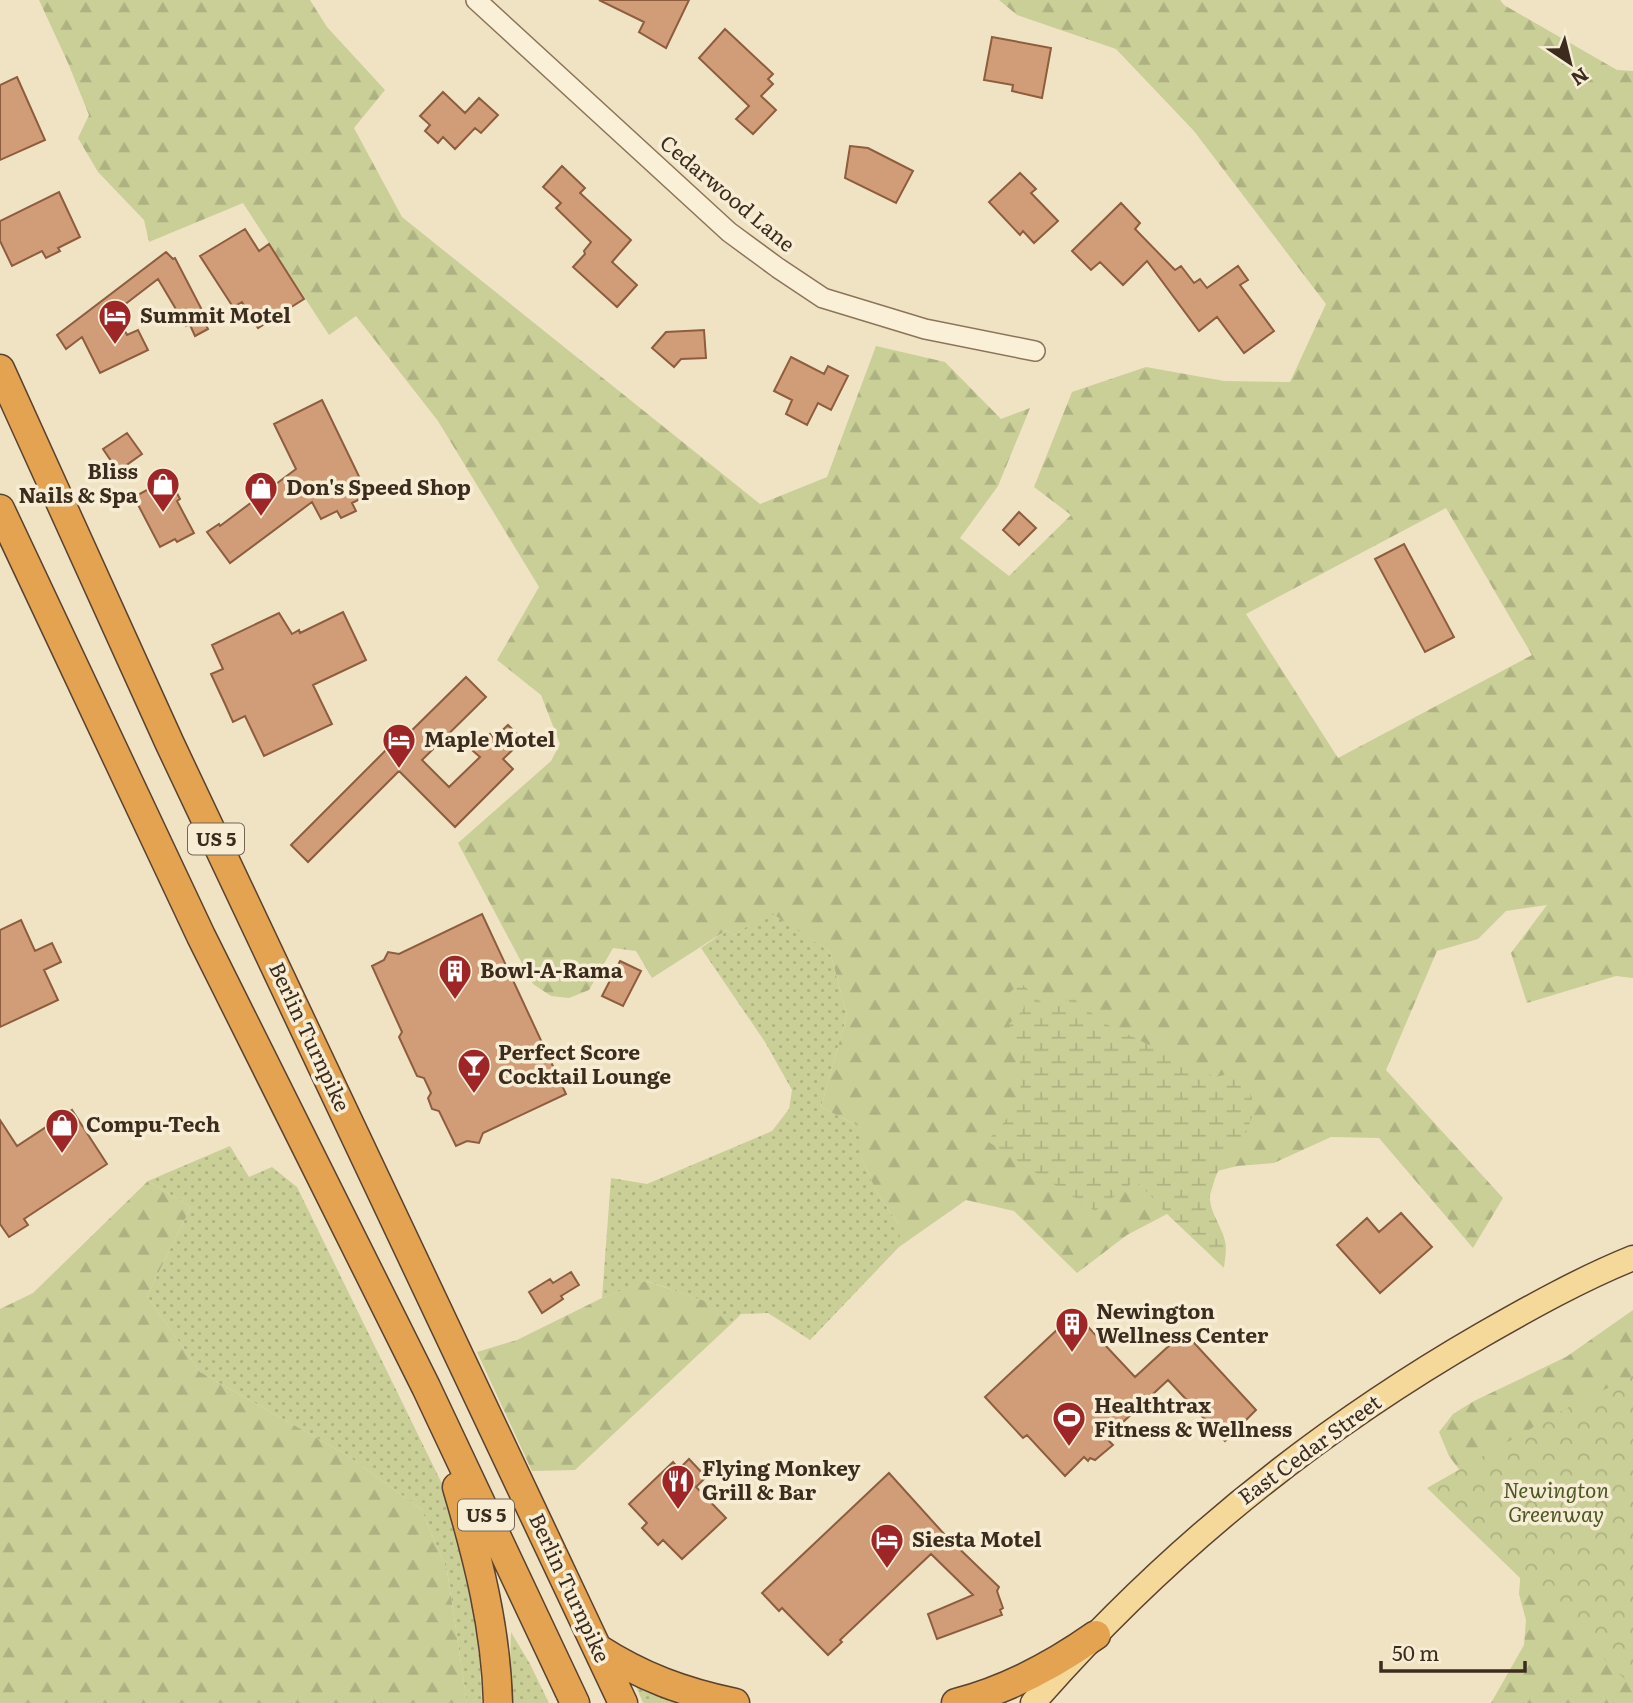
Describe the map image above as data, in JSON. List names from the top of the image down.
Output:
{
  "streets": {
    "highway": ["US 5", "Berlin Turnpike"],
    "main road": ["East Cedar Street"],
    "street": ["Cedarwood Lane"]
  },
  "parks": ["Newington Greenway"],
  "places": {
    "hotel": ["Summit Motel", "Maple Motel", "Siesta Motel"],
    "shop": ["Bliss Nails & Spa", "Don's Speed Shop", "Compu-Tech"],
    "building": ["Bowl-A-Rama", "Newington Wellness Center"],
    "bar": ["Perfect Score Cocktail Lounge"],
    "sports": ["Healthtrax Fitness & Wellness"],
    "restaurant": ["Flying Monkey Grill & Bar"]
  },
  "scale_bar": "50 m",
  "north": "bottom right"
}
